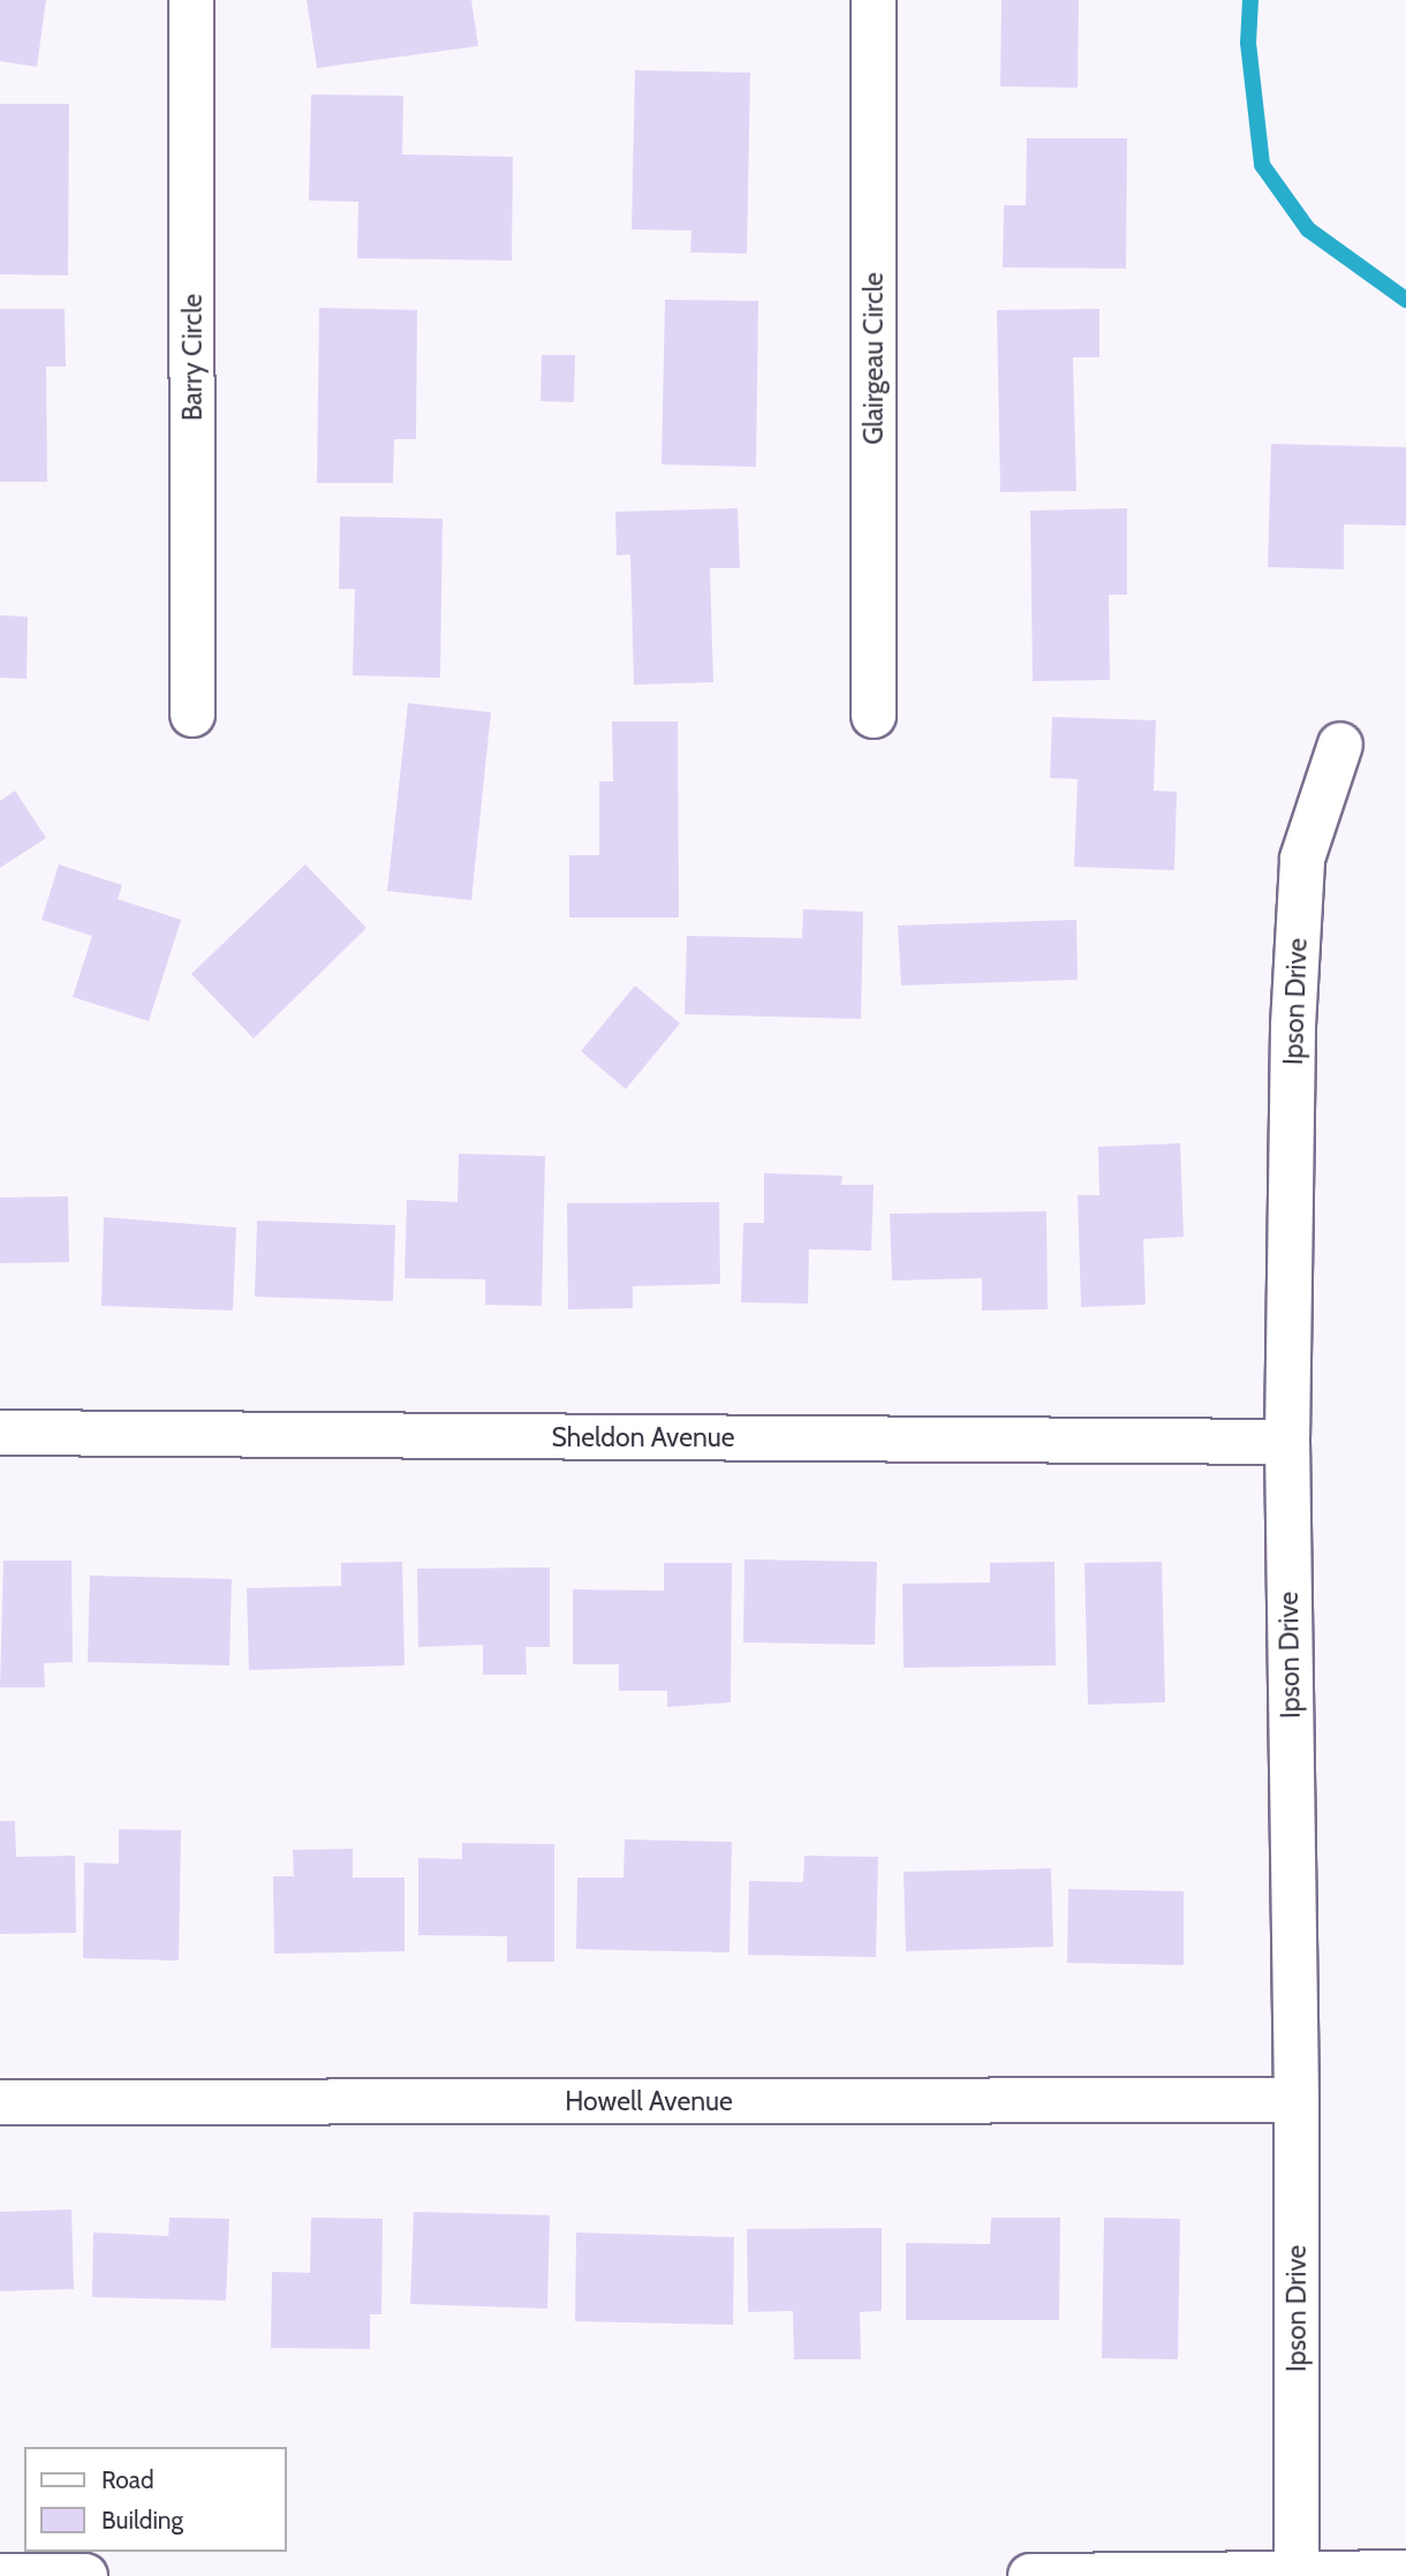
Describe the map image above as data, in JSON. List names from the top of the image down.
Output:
{
  "streets": {
    "street": [
      "Barry Circle",
      "Glairgeau Circle",
      "Ipson Drive",
      "Sheldon Avenue",
      "Howell Avenue"
    ]
  },
  "crossings": [
    ["Ipson Drive", "Sheldon Avenue"],
    ["Ipson Drive", "Howell Avenue"]
  ],
  "legend": ["Road", "Building"]
}
